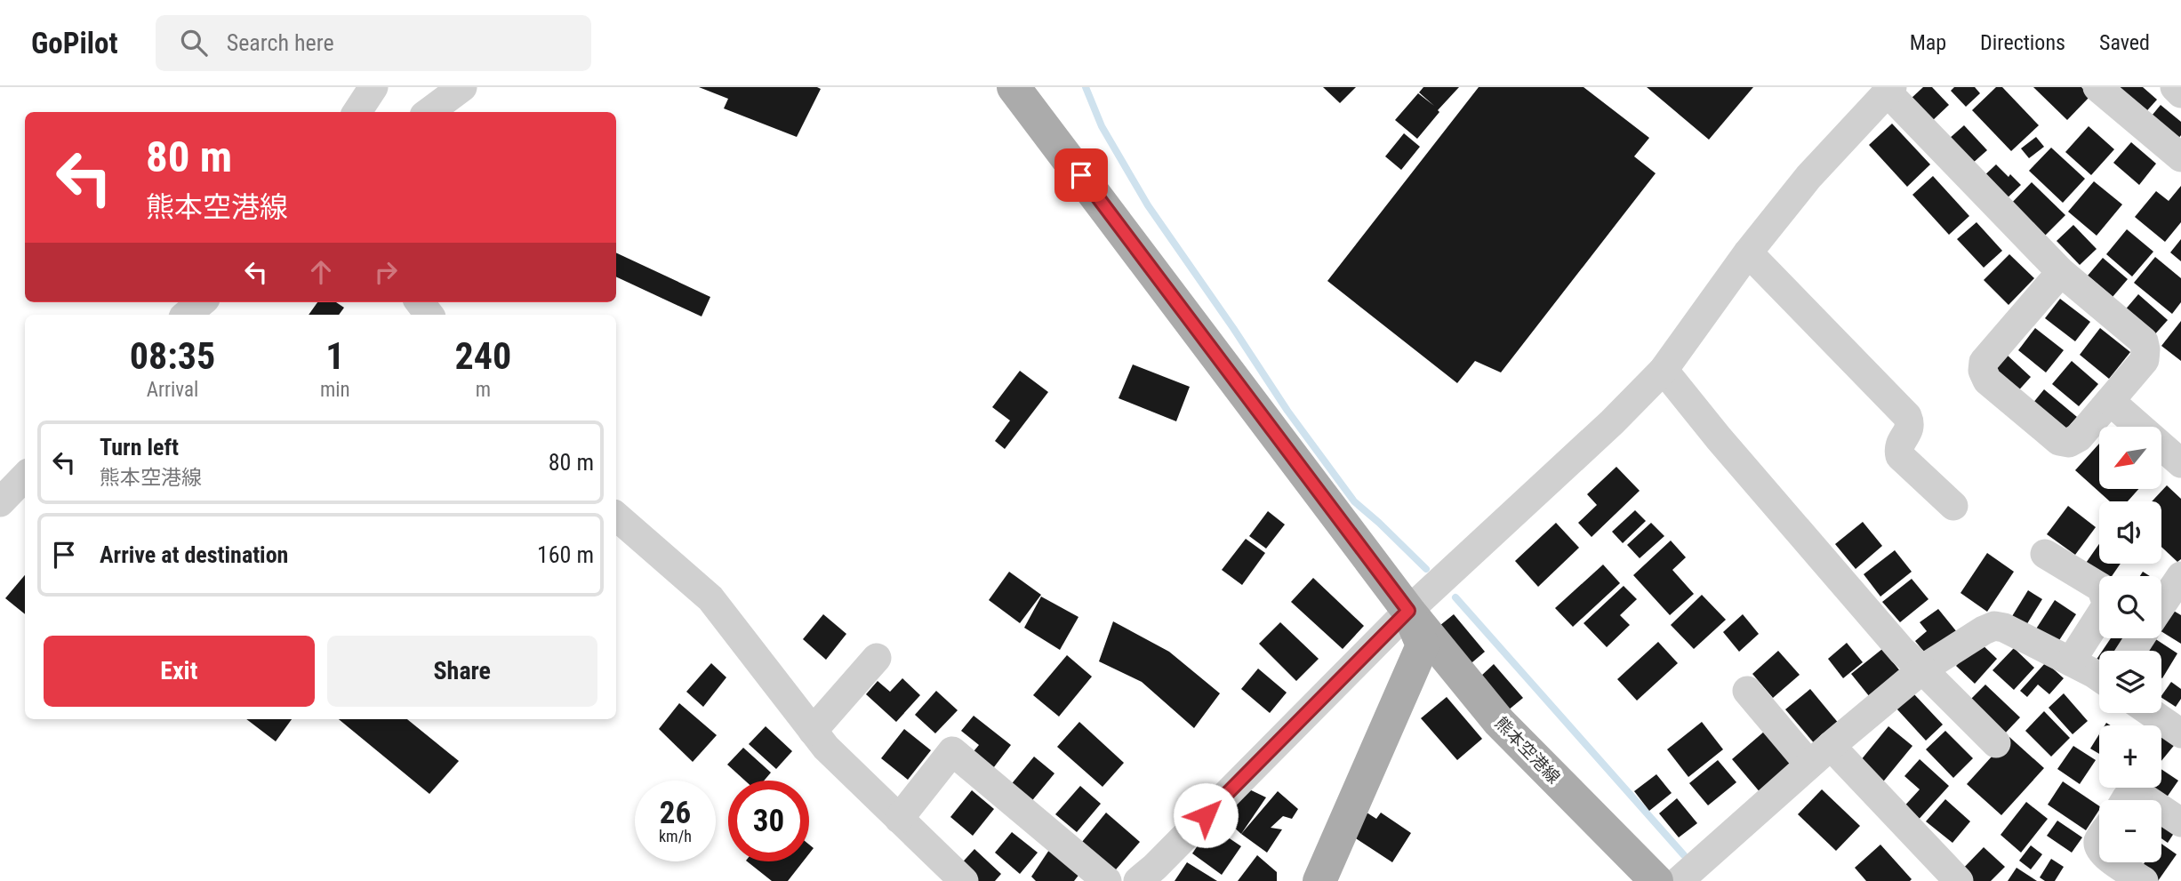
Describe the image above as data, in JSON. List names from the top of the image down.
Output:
{
  "streets": {
    "main road": ["熊本空港線"]
  },
  "north": "bottom left",
  "page": {
    "header": "GoPilot",
    "search": "Search here",
    "nav": ["Map", "Directions", "Saved"],
    "turn": ["80 m", "熊本空港線"],
    "eta": [
      "08:35",
      "Arrival",
      "1",
      "min",
      "240",
      "m"
    ],
    "list": [
      {
        "name": "Turn left",
        "note": "熊本空港線",
        "value": "80 m"
      },
      {
        "name": "Arrive at destination",
        "value": "160 m"
      }
    ],
    "map_buttons": ["+", "−"],
    "buttons": ["Exit", "Share"],
    "speed": "26 km/h",
    "limit": "30"
  }
}
